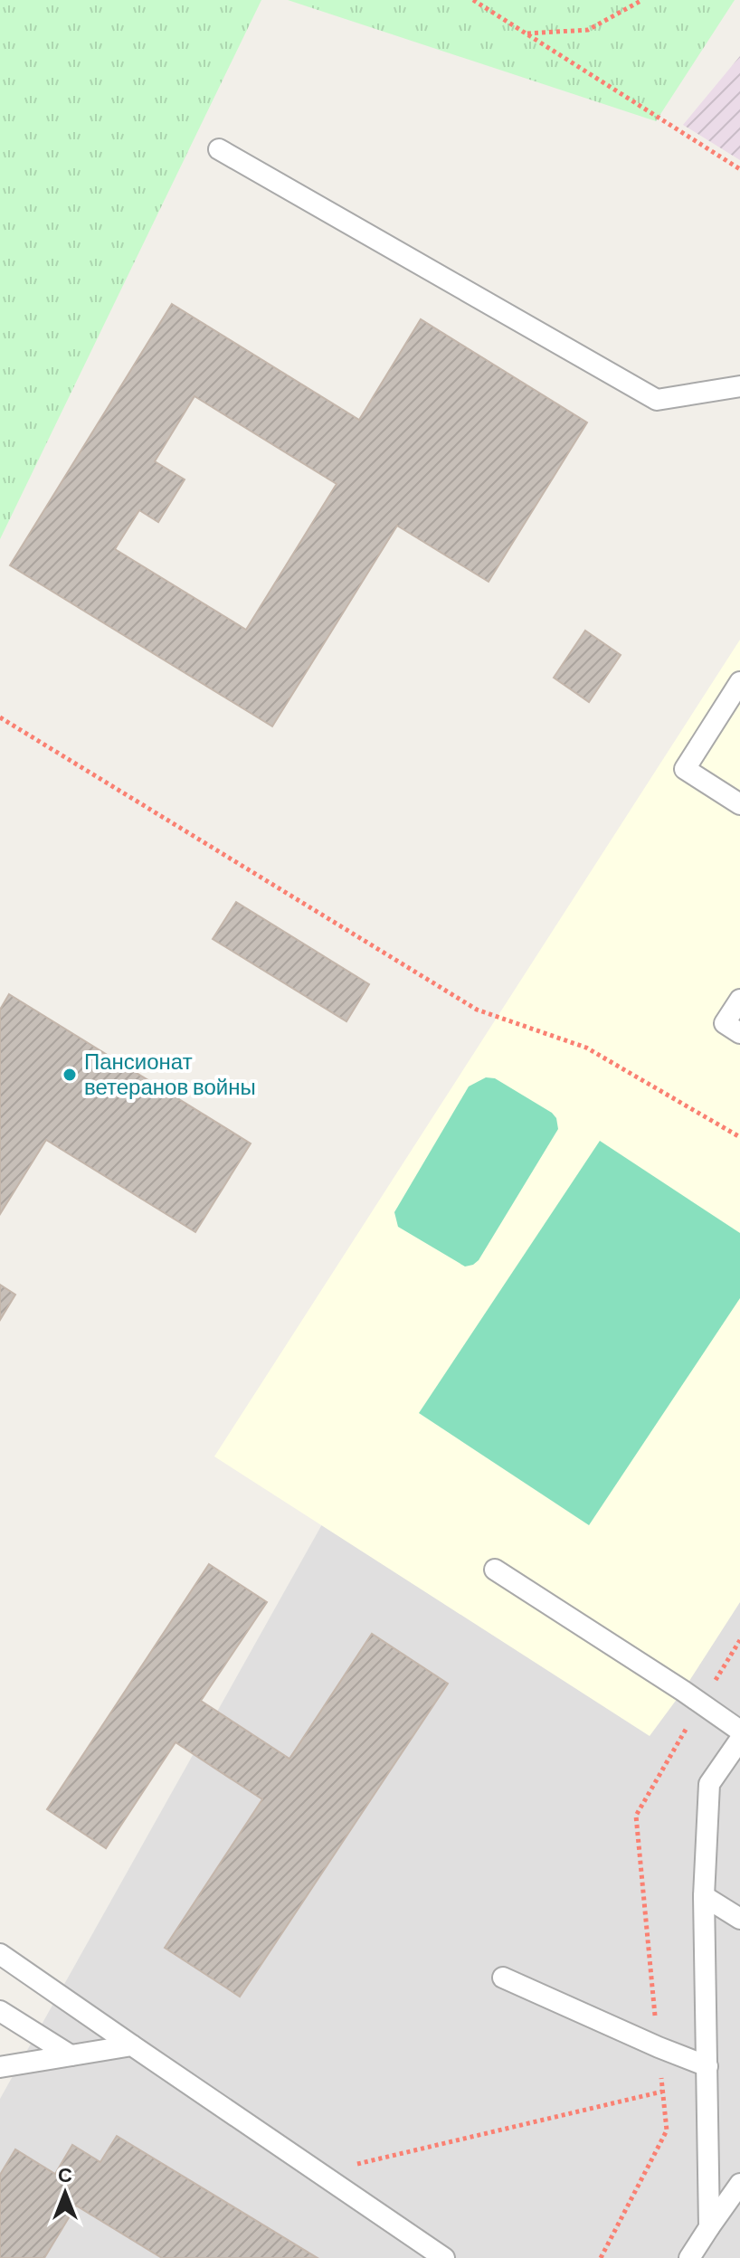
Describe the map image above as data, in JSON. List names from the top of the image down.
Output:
{
  "places": ["Пансионат ветеранов войны"],
  "north": "top"
}
